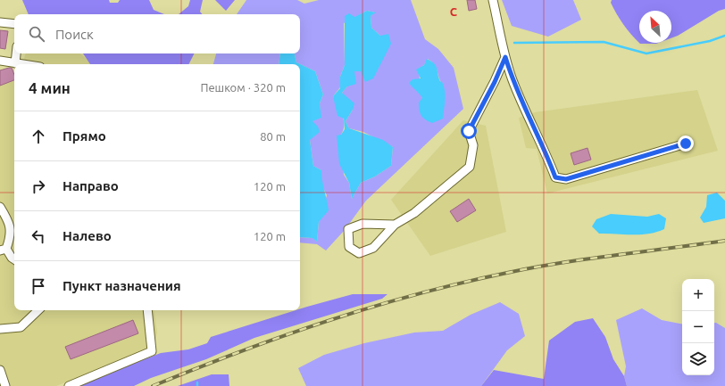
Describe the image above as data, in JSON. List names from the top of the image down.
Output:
{
  "north": "top left",
  "page": {
    "search": "Поиск",
    "heading": ["4 мин", "Пешком · 320 m"],
    "list": [
      ["Прямо", "80 m"],
      ["Направо", "120 m"],
      ["Налево", "120 m"],
      "Пункт назначения"
    ],
    "map_buttons": ["+", "−"]
  },
  "grid": {
    "columns": ["C"]
  }
}
